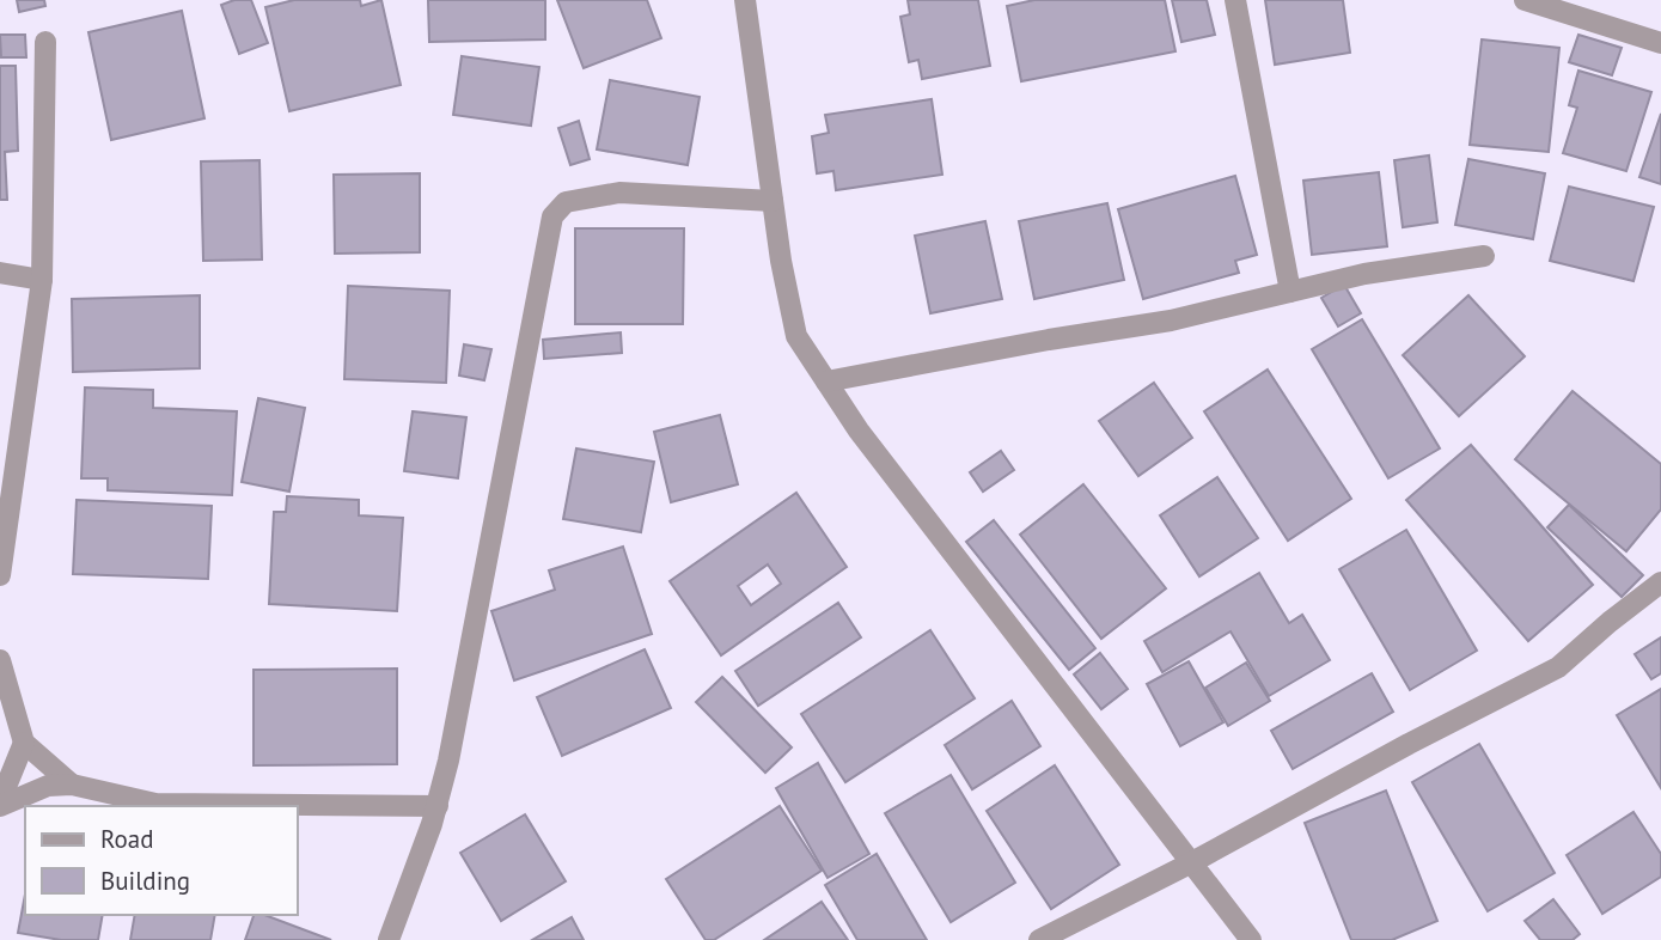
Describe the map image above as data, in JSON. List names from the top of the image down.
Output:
{
  "legend": ["Road", "Building"]
}
